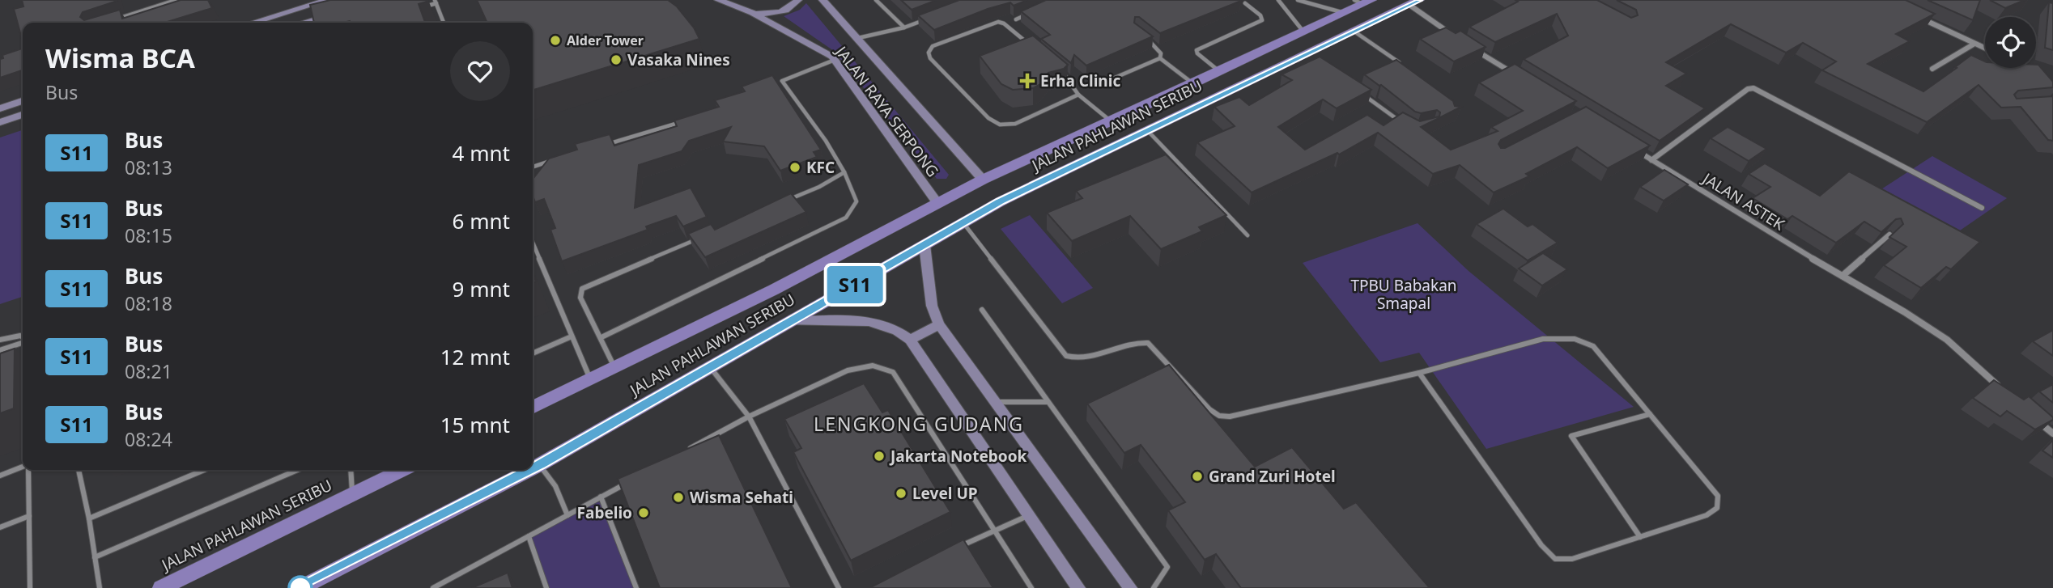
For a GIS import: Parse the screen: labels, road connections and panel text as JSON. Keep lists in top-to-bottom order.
{
  "streets": {
    "main road": ["JALAN RAYA SERPONG", "JALAN PAHLAWAN SERIBU"],
    "street": ["JALAN ASTEK"]
  },
  "crossings": [
    ["JALAN RAYA SERPONG", "JALAN PAHLAWAN SERIBU"]
  ],
  "districts": ["LENGKONG GUDANG"],
  "parks": ["TPBU Babakan Smapal"],
  "places": {
    "other": [
      "Alder Tower",
      "Vasaka Nines",
      "KFC",
      "Jakarta Notebook",
      "Grand Zuri Hotel",
      "Level UP",
      "Wisma Sehati",
      "Fabelio"
    ],
    "health": ["Erha Clinic"]
  },
  "lines": ["bus line S11"],
  "page": {
    "on_map": "S11",
    "heading": ["Wisma BCA", "Bus"],
    "list": [
      {
        "mark": "S11",
        "name": "Bus",
        "note": "08:13",
        "value": "4 mnt"
      },
      {
        "mark": "S11",
        "name": "Bus",
        "note": "08:15",
        "value": "6 mnt"
      },
      {
        "mark": "S11",
        "name": "Bus",
        "note": "08:18",
        "value": "9 mnt"
      },
      {
        "mark": "S11",
        "name": "Bus",
        "note": "08:21",
        "value": "12 mnt"
      },
      {
        "mark": "S11",
        "name": "Bus",
        "note": "08:24",
        "value": "15 mnt"
      }
    ]
  }
}
